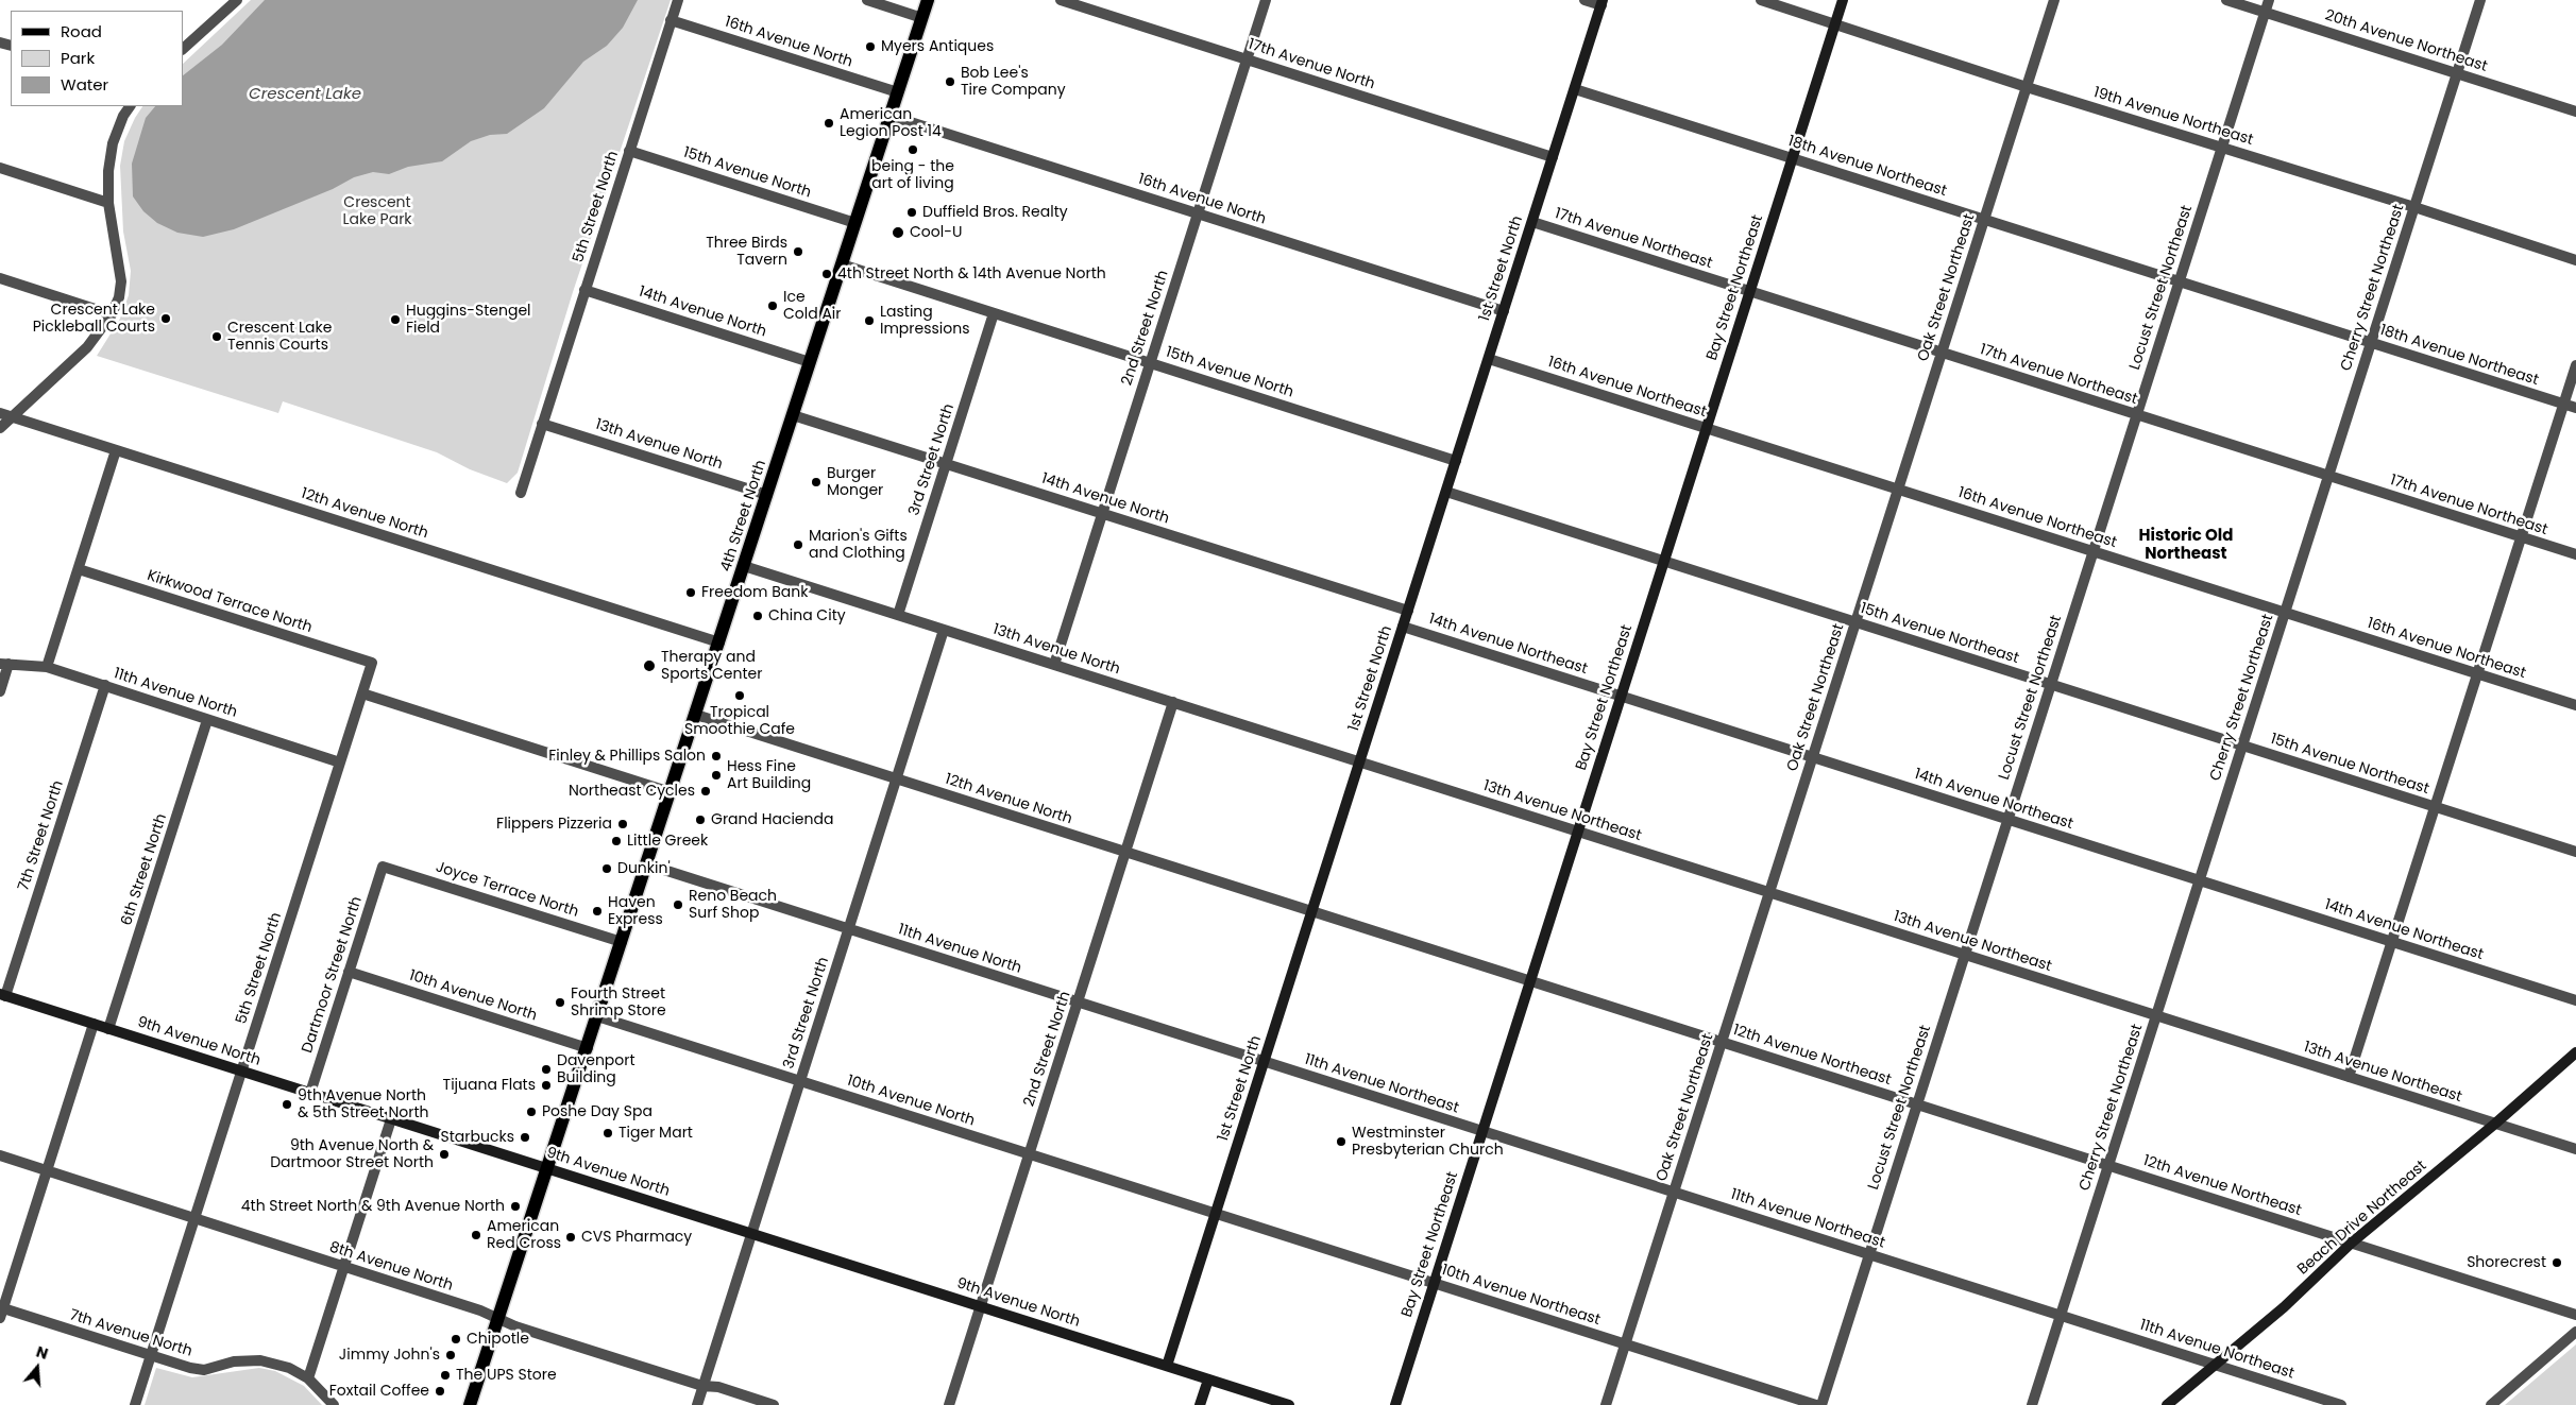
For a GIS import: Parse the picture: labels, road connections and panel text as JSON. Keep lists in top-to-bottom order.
{
  "streets": {
    "main road": ["4th Street North"],
    "street": [
      "20th Avenue Northeast",
      "16th Avenue North",
      "17th Avenue North",
      "19th Avenue Northeast",
      "18th Avenue Northeast",
      "15th Avenue North",
      "5th Street North",
      "17th Avenue Northeast",
      "1st Street North",
      "Bay Street Northeast",
      "Oak Street Northeast",
      "Locust Street Northeast",
      "Cherry Street Northeast",
      "14th Avenue North",
      "2nd Street North",
      "16th Avenue Northeast",
      "13th Avenue North",
      "3rd Street North",
      "12th Avenue North",
      "Kirkwood Terrace North",
      "15th Avenue Northeast",
      "14th Avenue Northeast",
      "11th Avenue North",
      "13th Avenue Northeast",
      "7th Street North",
      "6th Street North",
      "Joyce Terrace North",
      "Dartmoor Street North",
      "10th Avenue North",
      "9th Avenue North",
      "12th Avenue Northeast",
      "11th Avenue Northeast",
      "Beach Drive Northeast",
      "8th Avenue North",
      "10th Avenue Northeast",
      "7th Avenue North"
    ]
  },
  "crossings": [
    ["20th Avenue Northeast", "Locust Street Northeast"],
    ["20th Avenue Northeast", "Cherry Street Northeast"],
    ["16th Avenue North", "5th Street North"],
    ["16th Avenue North", "1st Street North"],
    ["16th Avenue North", "2nd Street North"],
    ["16th Avenue North", "4th Street North"],
    ["17th Avenue North", "1st Street North"],
    ["17th Avenue North", "2nd Street North"],
    ["19th Avenue Northeast", "Bay Street Northeast"],
    ["19th Avenue Northeast", "Oak Street Northeast"],
    ["19th Avenue Northeast", "Locust Street Northeast"],
    ["19th Avenue Northeast", "Cherry Street Northeast"],
    ["18th Avenue Northeast", "1st Street North"],
    ["18th Avenue Northeast", "Bay Street Northeast"],
    ["18th Avenue Northeast", "Oak Street Northeast"],
    ["18th Avenue Northeast", "Locust Street Northeast"],
    ["18th Avenue Northeast", "Cherry Street Northeast"],
    ["15th Avenue North", "5th Street North"],
    ["15th Avenue North", "1st Street North"],
    ["15th Avenue North", "2nd Street North"],
    ["15th Avenue North", "3rd Street North"],
    ["15th Avenue North", "4th Street North"],
    ["5th Street North", "14th Avenue North"],
    ["5th Street North", "13th Avenue North"],
    ["5th Street North", "Kirkwood Terrace North"],
    ["5th Street North", "11th Avenue North"],
    ["5th Street North", "9th Avenue North"],
    ["5th Street North", "8th Avenue North"],
    ["5th Street North", "7th Avenue North"],
    ["17th Avenue Northeast", "1st Street North"],
    ["17th Avenue Northeast", "Bay Street Northeast"],
    ["17th Avenue Northeast", "Oak Street Northeast"],
    ["17th Avenue Northeast", "Locust Street Northeast"],
    ["17th Avenue Northeast", "Cherry Street Northeast"],
    ["1st Street North", "14th Avenue North"],
    ["1st Street North", "16th Avenue Northeast"],
    ["1st Street North", "13th Avenue North"],
    ["1st Street North", "12th Avenue North"],
    ["1st Street North", "15th Avenue Northeast"],
    ["1st Street North", "14th Avenue Northeast"],
    ["1st Street North", "11th Avenue North"],
    ["1st Street North", "13th Avenue Northeast"],
    ["1st Street North", "10th Avenue North"],
    ["1st Street North", "9th Avenue North"],
    ["1st Street North", "12th Avenue Northeast"],
    ["1st Street North", "11th Avenue Northeast"],
    ["1st Street North", "10th Avenue Northeast"],
    ["Bay Street Northeast", "16th Avenue Northeast"],
    ["Bay Street Northeast", "15th Avenue Northeast"],
    ["Bay Street Northeast", "14th Avenue Northeast"],
    ["Bay Street Northeast", "13th Avenue Northeast"],
    ["Bay Street Northeast", "12th Avenue Northeast"],
    ["Bay Street Northeast", "11th Avenue Northeast"],
    ["Bay Street Northeast", "10th Avenue Northeast"],
    ["Oak Street Northeast", "16th Avenue Northeast"],
    ["Oak Street Northeast", "15th Avenue Northeast"],
    ["Oak Street Northeast", "14th Avenue Northeast"],
    ["Oak Street Northeast", "13th Avenue Northeast"],
    ["Oak Street Northeast", "12th Avenue Northeast"],
    ["Oak Street Northeast", "11th Avenue Northeast"],
    ["Oak Street Northeast", "10th Avenue Northeast"],
    ["Locust Street Northeast", "16th Avenue Northeast"],
    ["Locust Street Northeast", "15th Avenue Northeast"],
    ["Locust Street Northeast", "14th Avenue Northeast"],
    ["Locust Street Northeast", "13th Avenue Northeast"],
    ["Locust Street Northeast", "12th Avenue Northeast"],
    ["Locust Street Northeast", "11th Avenue Northeast"],
    ["Cherry Street Northeast", "16th Avenue Northeast"],
    ["Cherry Street Northeast", "15th Avenue Northeast"],
    ["Cherry Street Northeast", "14th Avenue Northeast"],
    ["Cherry Street Northeast", "13th Avenue Northeast"],
    ["Cherry Street Northeast", "12th Avenue Northeast"],
    ["Cherry Street Northeast", "11th Avenue Northeast"],
    ["14th Avenue North", "2nd Street North"],
    ["14th Avenue North", "3rd Street North"],
    ["14th Avenue North", "4th Street North"],
    ["2nd Street North", "13th Avenue North"],
    ["2nd Street North", "12th Avenue North"],
    ["2nd Street North", "11th Avenue North"],
    ["2nd Street North", "10th Avenue North"],
    ["2nd Street North", "9th Avenue North"],
    ["13th Avenue North", "3rd Street North"],
    ["13th Avenue North", "4th Street North"],
    ["13th Avenue North", "13th Avenue Northeast"],
    ["3rd Street North", "12th Avenue North"],
    ["3rd Street North", "11th Avenue North"],
    ["3rd Street North", "10th Avenue North"],
    ["3rd Street North", "9th Avenue North"],
    ["3rd Street North", "8th Avenue North"],
    ["12th Avenue North", "4th Street North"],
    ["12th Avenue North", "12th Avenue Northeast"],
    ["4th Street North", "11th Avenue North"],
    ["4th Street North", "Joyce Terrace North"],
    ["4th Street North", "10th Avenue North"],
    ["4th Street North", "9th Avenue North"],
    ["4th Street North", "8th Avenue North"],
    ["11th Avenue North", "7th Street North"],
    ["11th Avenue North", "6th Street North"],
    ["11th Avenue North", "11th Avenue Northeast"],
    ["13th Avenue Northeast", "Beach Drive Northeast"],
    ["7th Street North", "9th Avenue North"],
    ["6th Street North", "9th Avenue North"],
    ["Joyce Terrace North", "Dartmoor Street North"],
    ["Dartmoor Street North", "10th Avenue North"],
    ["Dartmoor Street North", "9th Avenue North"],
    ["10th Avenue North", "10th Avenue Northeast"],
    ["12th Avenue Northeast", "Beach Drive Northeast"],
    ["11th Avenue Northeast", "Beach Drive Northeast"]
  ],
  "districts": ["Historic Old Northeast"],
  "water": ["Crescent Lake"],
  "parks": ["Crescent Lake Park"],
  "places": [
    "Myers Antiques",
    "Bob Lee's Tire Company",
    "American Legion Post 14",
    "being - the art of living",
    "Duffield Bros. Realty",
    "Cool-U",
    "Three Birds Tavern",
    "4th Street North & 14th Avenue North",
    "Ice Cold Air",
    "Crescent Lake Pickleball Courts",
    "Huggins-Stengel Field",
    "Lasting Impressions",
    "Crescent Lake Tennis Courts",
    "Burger Monger",
    "Marion's Gifts and Clothing",
    "Freedom Bank",
    "China City",
    "Therapy and Sports Center",
    "Tropical Smoothie Cafe",
    "Finley & Phillips Salon",
    "Hess Fine Art Building",
    "Northeast Cycles",
    "Grand Hacienda",
    "Flippers Pizzeria",
    "Little Greek",
    "Dunkin'",
    "Reno Beach Surf Shop",
    "Haven Express",
    "Fourth Street Shrimp Store",
    "Davenport Building",
    "Tijuana Flats",
    "9th Avenue North & 5th Street North",
    "Poshe Day Spa",
    "Tiger Mart",
    "Starbucks",
    "Westminster Presbyterian Church",
    "9th Avenue North & Dartmoor Street North",
    "4th Street North & 9th Avenue North",
    "American Red Cross",
    "CVS Pharmacy",
    "Shorecrest",
    "Chipotle",
    "Jimmy John's",
    "The UPS Store",
    "Foxtail Coffee"
  ],
  "legend": ["Road", "Park", "Water"],
  "north": "top"
}
